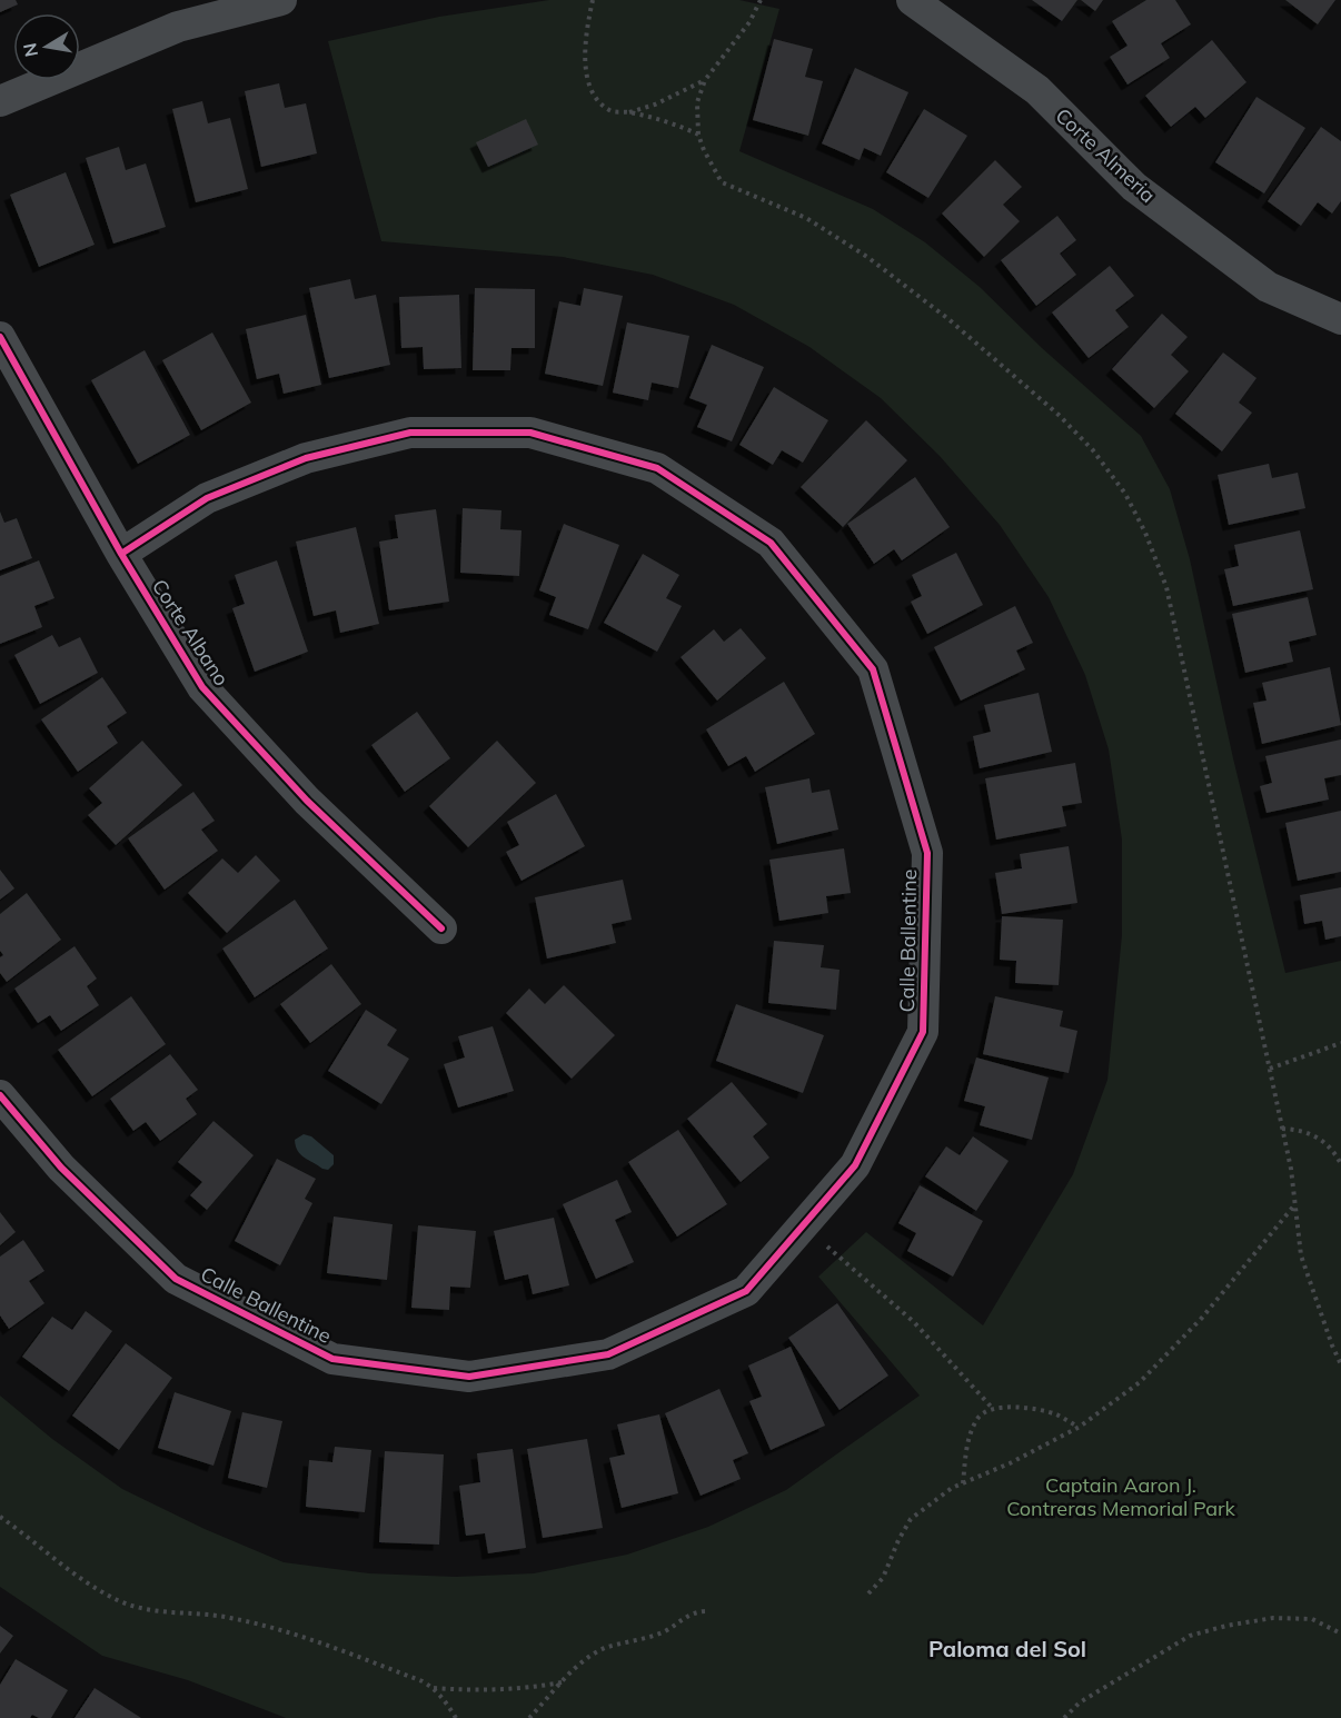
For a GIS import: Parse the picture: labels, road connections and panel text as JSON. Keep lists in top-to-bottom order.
{
  "streets": {
    "street": ["Corte Almeria", "Corte Albano", "Calle Ballentine"]
  },
  "crossings": [
    ["Corte Albano", "Calle Ballentine"]
  ],
  "districts": ["Paloma del Sol"],
  "parks": ["Captain Aaron J. Contreras Memorial Park"],
  "north": "left"
}
